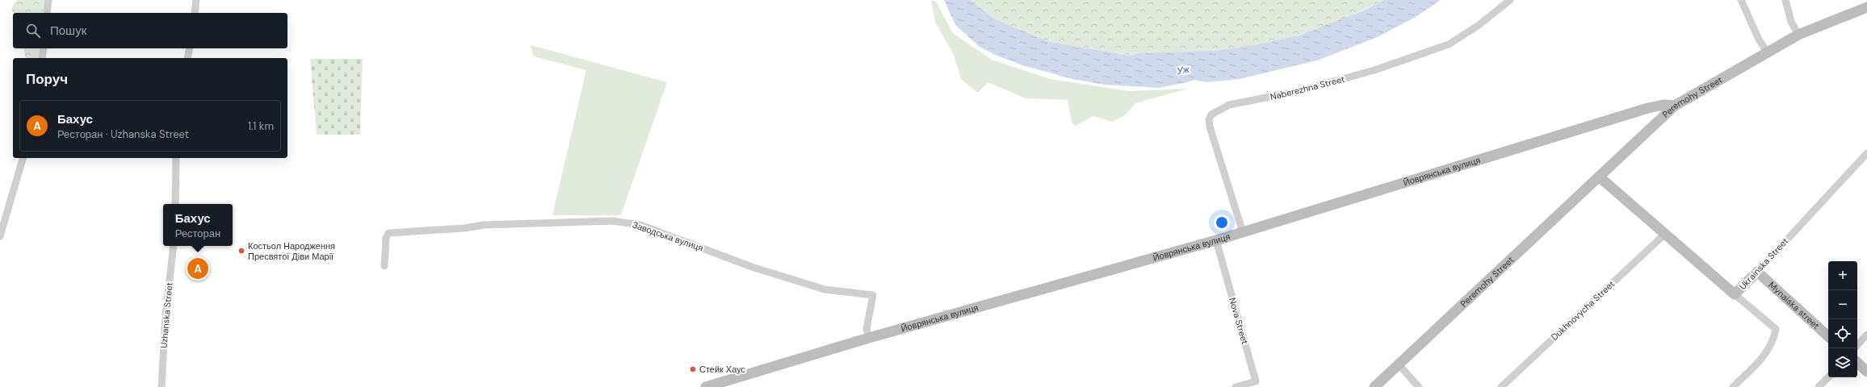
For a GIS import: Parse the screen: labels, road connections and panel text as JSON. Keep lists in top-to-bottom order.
{
  "streets": {
    "street": [
      "Naberezhna Street",
      "Peremohy Street",
      "Йоврянська вулиця",
      "Заводська вулиця",
      "Ukrainska Street",
      "Mynaiska street",
      "Dukhnovycha Street",
      "Uzhanska Street",
      "Nova Street"
    ]
  },
  "crossings": [
    ["Naberezhna Street", "Йоврянська вулиця"],
    ["Peremohy Street", "Йоврянська вулиця"],
    ["Йоврянська вулиця", "Заводська вулиця"],
    ["Йоврянська вулиця", "Nova Street"],
    ["Ukrainska Street", "Mynaiska street"]
  ],
  "water": ["Уж"],
  "places": ["Костьол Народження Пресвятої Діви Марії", "Стейк Хаус"],
  "page": {
    "search": "Пошук",
    "heading": "Поруч",
    "list": [
      {
        "mark": "A",
        "name": "Бахус",
        "note": "Ресторан · Uzhanska Street",
        "value": "1.1 km"
      }
    ],
    "popup": ["Бахус", "Ресторан"],
    "pins": "A",
    "map_buttons": ["+", "−"]
  }
}
